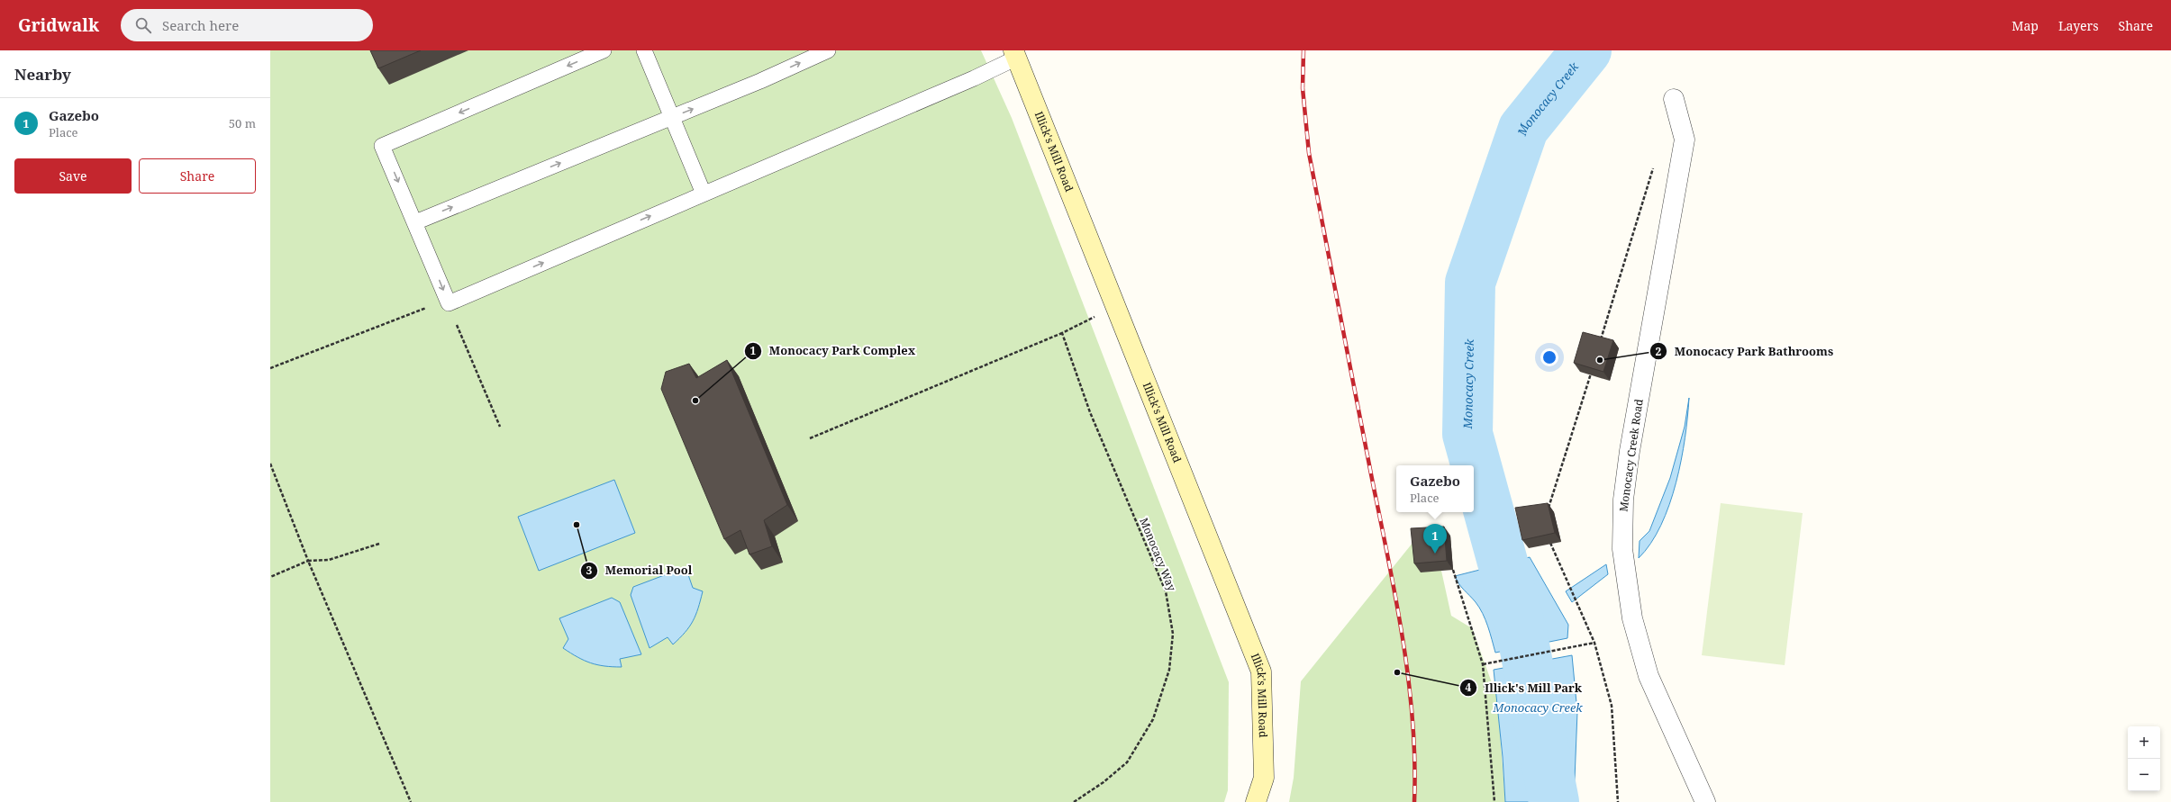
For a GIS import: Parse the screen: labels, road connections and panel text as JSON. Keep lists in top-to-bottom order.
{
  "streets": {
    "street": ["Illick's Mill Road", "Monocacy Creek Road"],
    "path": ["Monocacy Way"]
  },
  "water": ["Monocacy Creek"],
  "places": [
    "Monocacy Park Bathrooms",
    "Monocacy Park Complex",
    "Memorial Pool",
    "Illick's Mill Park"
  ],
  "page": {
    "header": "Gridwalk",
    "search": "Search here",
    "nav": ["Map", "Layers", "Share"],
    "heading": "Nearby",
    "list": [
      {
        "mark": "1",
        "name": "Gazebo",
        "note": "Place",
        "value": "50 m"
      }
    ],
    "buttons": ["Save", "Share"],
    "popup": ["Gazebo", "Place"],
    "pins": "1",
    "map_buttons": ["+", "−"]
  }
}
